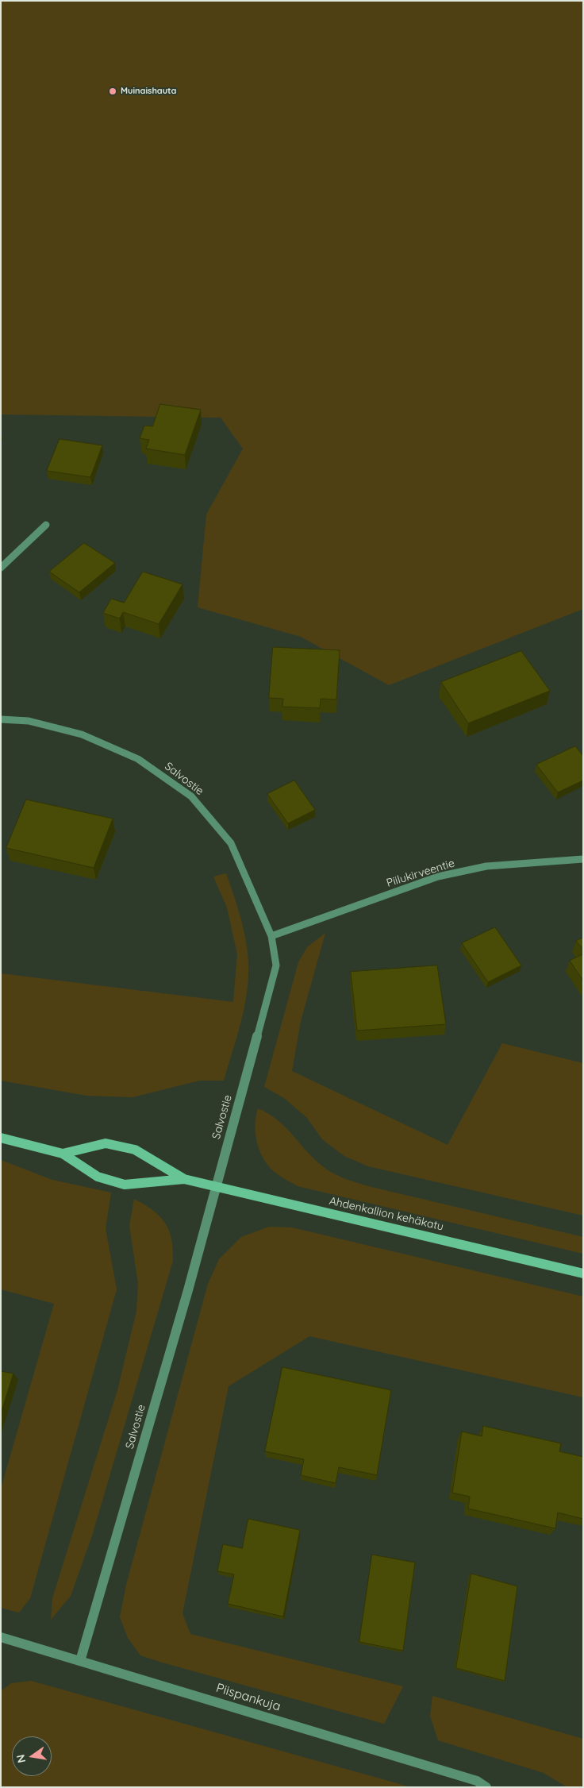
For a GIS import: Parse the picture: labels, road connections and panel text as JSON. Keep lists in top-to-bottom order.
{
  "streets": {
    "street": [
      "Salvostie",
      "Piilukirveentie",
      "Ahdenkallion kehäkatu",
      "Piispankuja"
    ]
  },
  "crossings": [
    ["Salvostie", "Piilukirveentie"],
    ["Salvostie", "Ahdenkallion kehäkatu"],
    ["Salvostie", "Piispankuja"]
  ],
  "places": ["Muinaishauta"],
  "north": "left"
}
